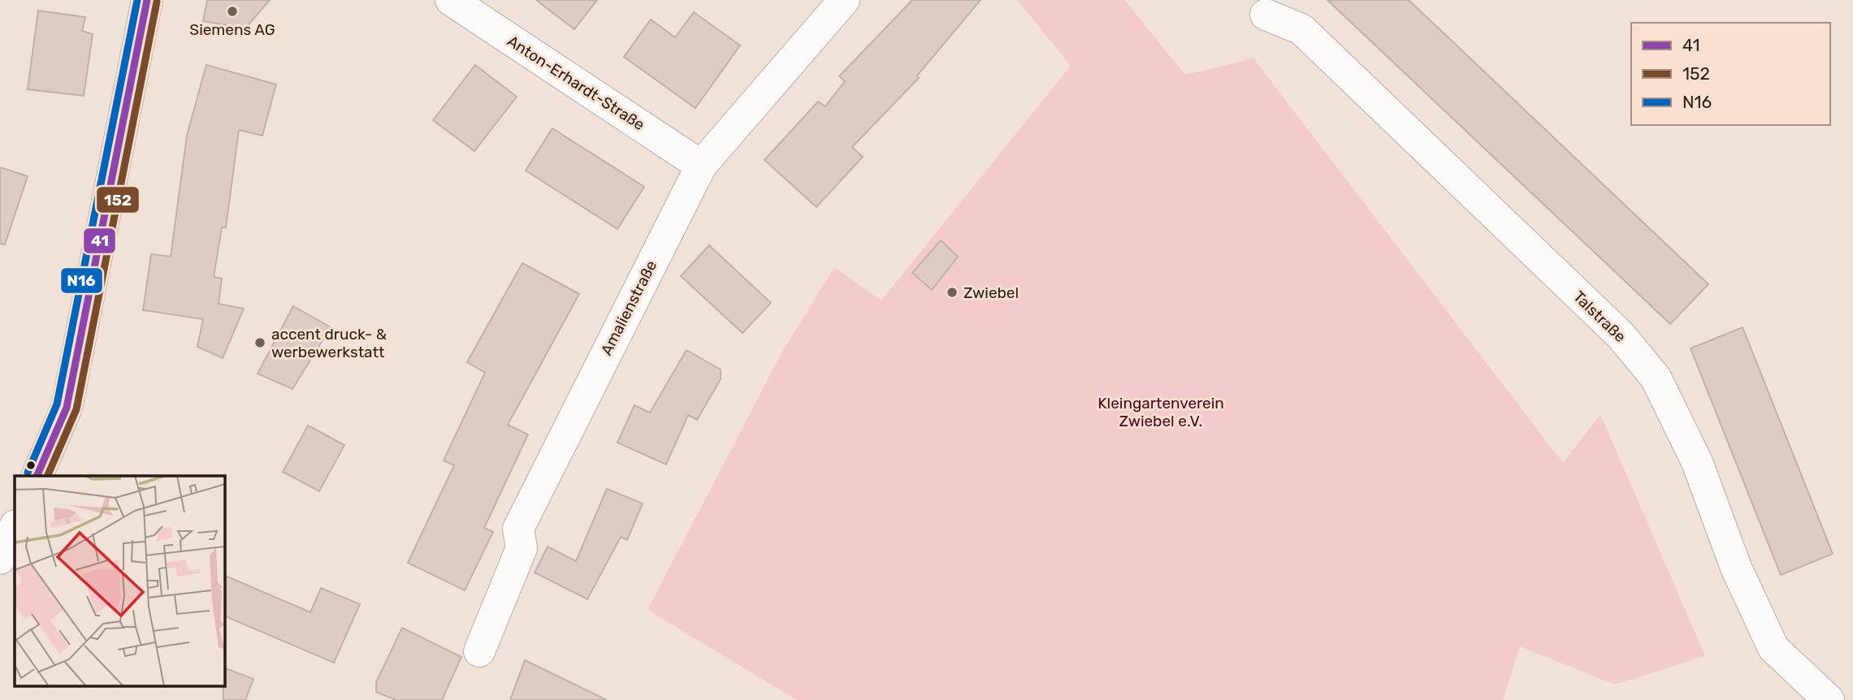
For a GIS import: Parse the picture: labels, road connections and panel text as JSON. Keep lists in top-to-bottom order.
{
  "streets": {
    "street": ["Anton-Erhardt-Straße", "Amalienstraße", "Talstraße"]
  },
  "crossings": [
    ["Anton-Erhardt-Straße", "Amalienstraße"]
  ],
  "parks": ["Kleingartenverein Zwiebel e.V."],
  "places": ["Siemens AG", "Zwiebel", "accent druck- & werbewerkstatt"],
  "lines": ["transit line 41", "transit line N16", "transit line 152"],
  "legend": ["41", "152", "N16"]
}
